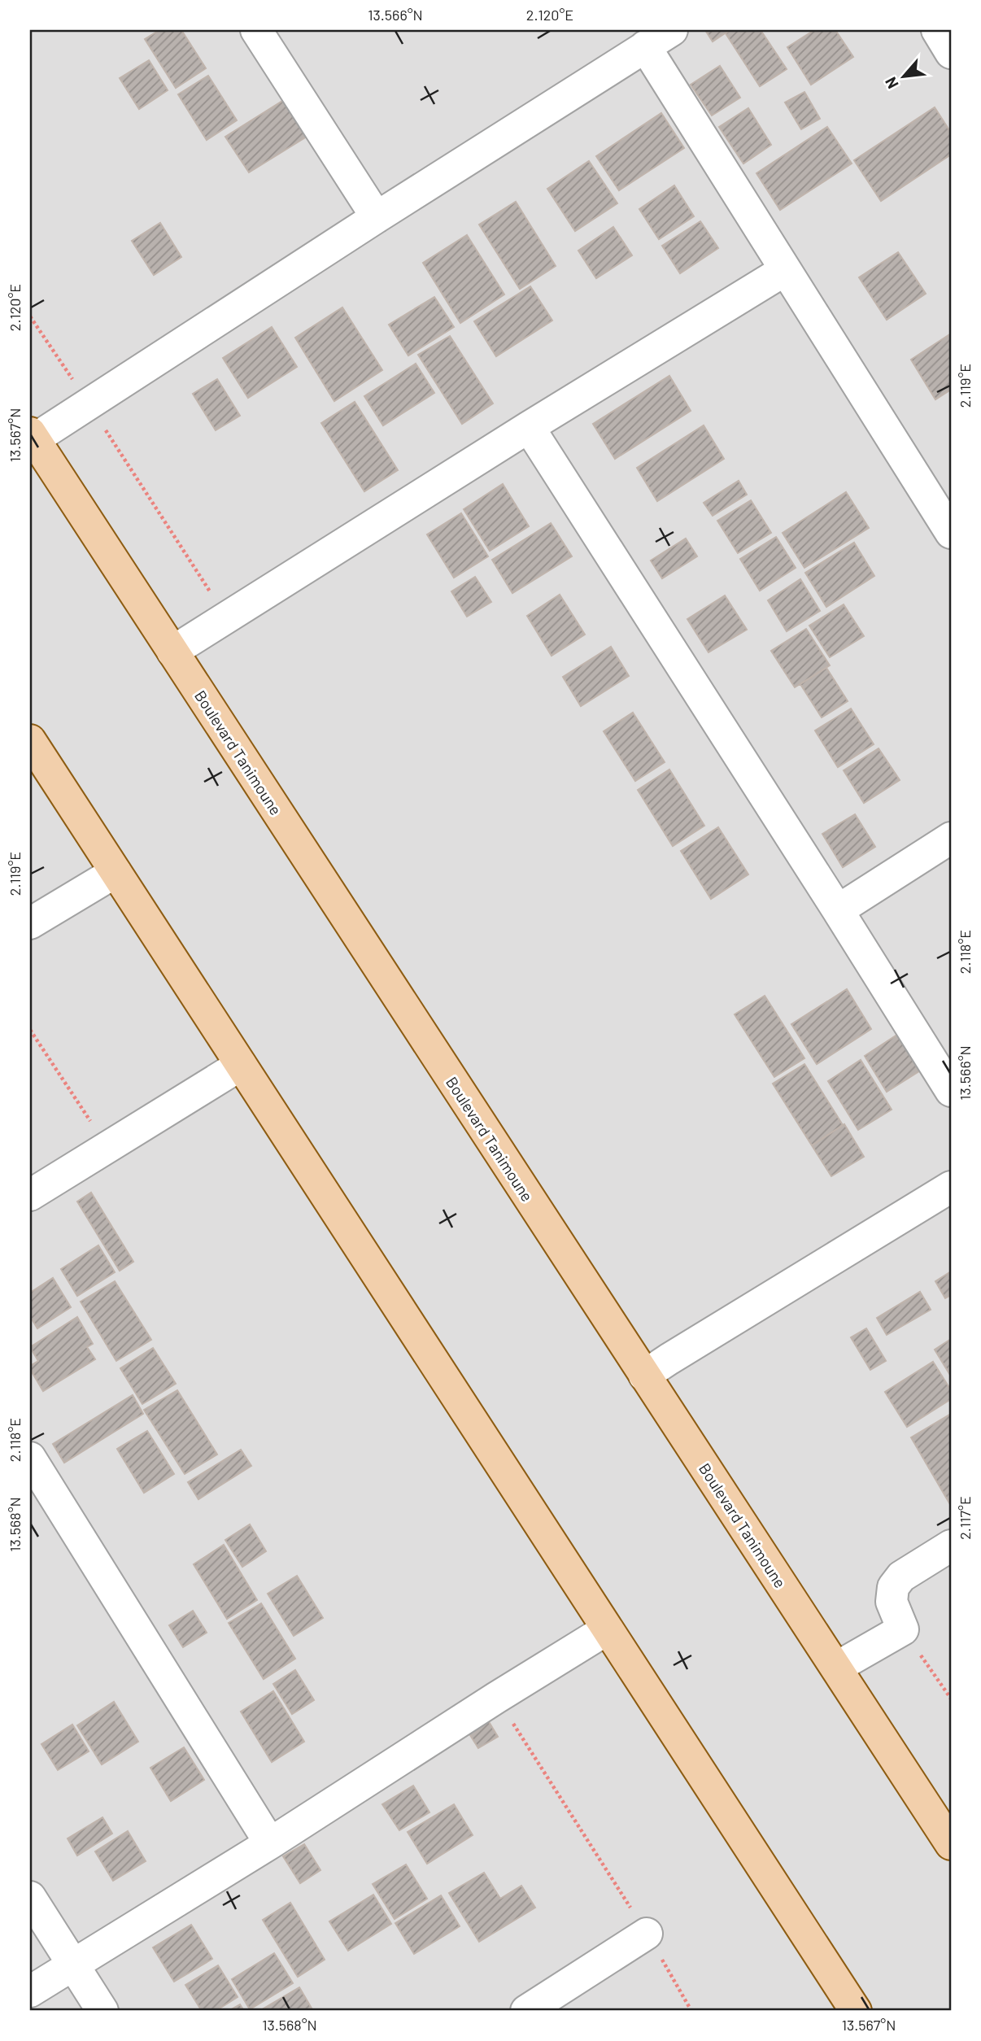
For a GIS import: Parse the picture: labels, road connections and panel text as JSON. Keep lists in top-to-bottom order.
{
  "streets": {
    "main road": ["Boulevard Tanimoune"]
  },
  "north": "bottom left",
  "coordinates": [
    "13.566°N",
    "2.120°E",
    "2.119°E",
    "13.567°N",
    "2.118°E",
    "2.117°E",
    "13.568°N"
  ]
}
